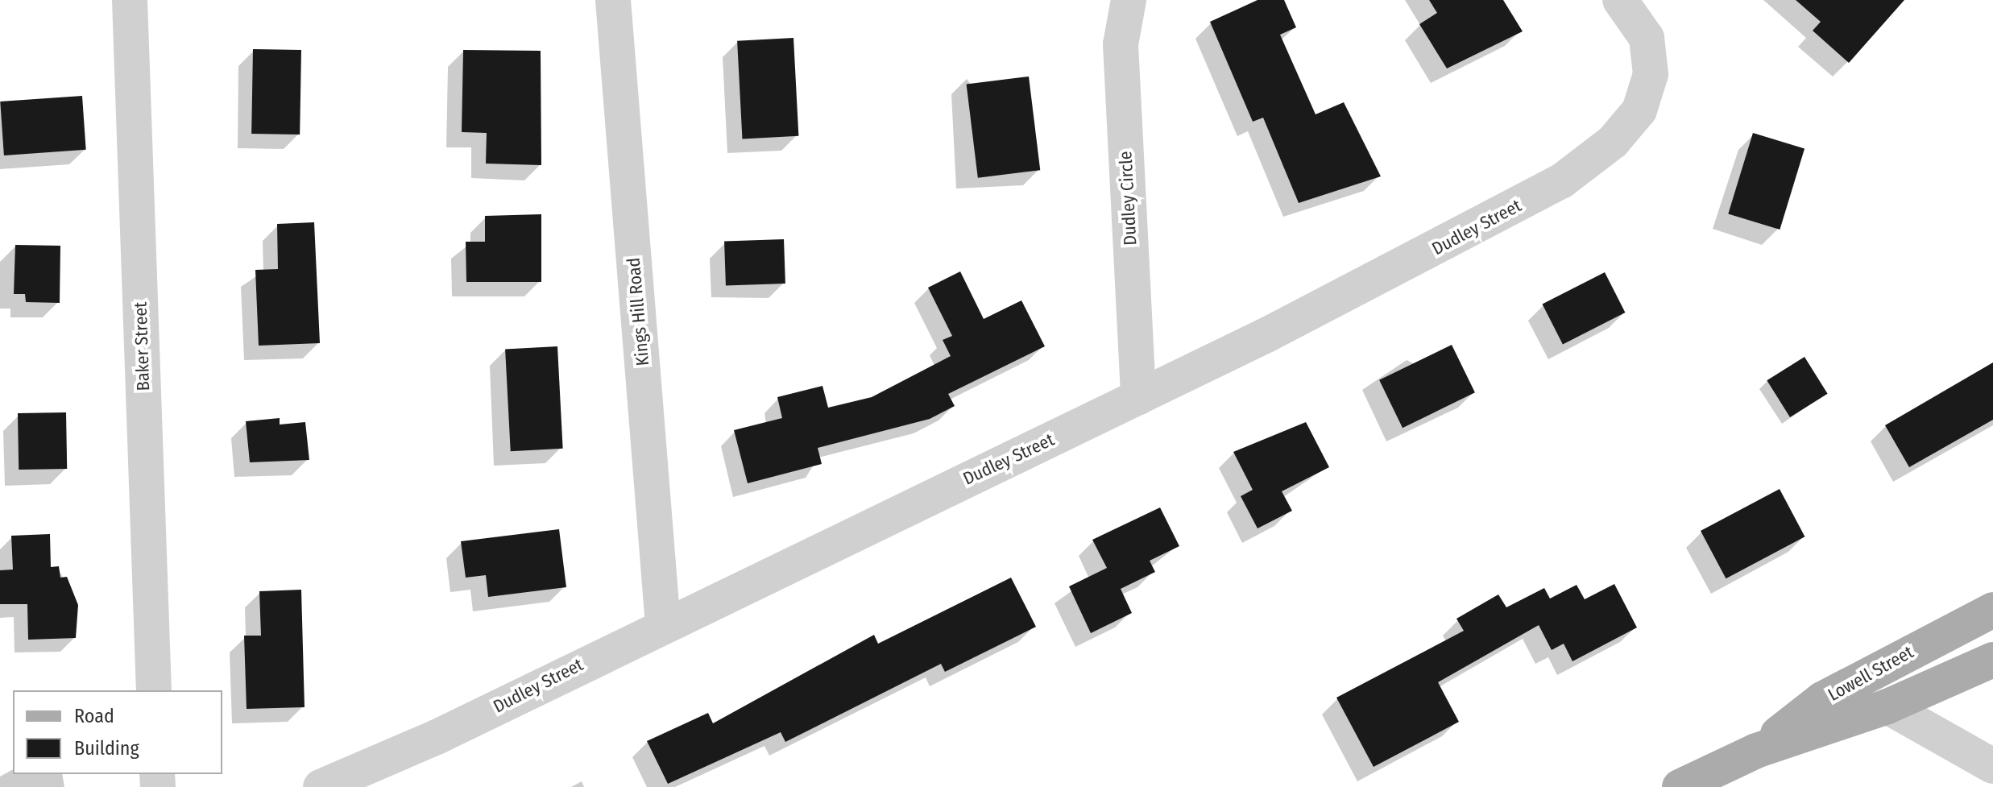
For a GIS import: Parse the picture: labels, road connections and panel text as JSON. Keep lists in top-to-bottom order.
{
  "streets": {
    "main road": ["Lowell Street"],
    "street": [
      "Dudley Circle",
      "Dudley Street",
      "Kings Hill Road",
      "Baker Street"
    ]
  },
  "crossings": [
    ["Dudley Circle", "Dudley Street"],
    ["Dudley Street", "Kings Hill Road"]
  ],
  "legend": ["Road", "Building"]
}
